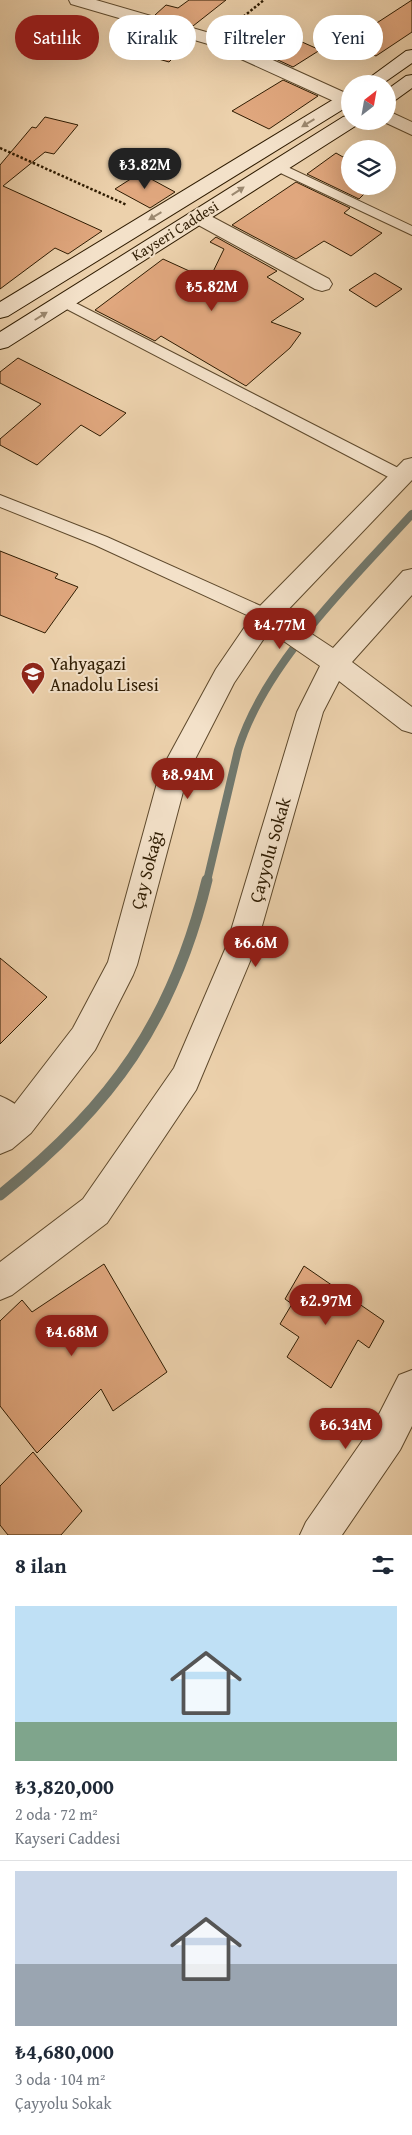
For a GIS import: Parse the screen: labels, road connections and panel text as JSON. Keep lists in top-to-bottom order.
{
  "streets": {
    "street": ["Kayseri Caddesi", "Çayyolu Sokak", "Çay Sokağı"]
  },
  "places": {
    "school or university": ["Yahyagazi Anadolu Lisesi"]
  },
  "north": "top right",
  "page": {
    "chip": [
      "Satılık",
      "Kiralık",
      "Filtreler",
      "Yeni"
    ],
    "price": [
      "₺3.82M",
      "₺5.82M",
      "₺4.77M",
      "₺8.94M",
      "₺6.6M",
      "₺2.97M",
      "₺4.68M",
      "₺6.34M"
    ],
    "heading": "8 ilan",
    "list": [
      {
        "name": "₺3,820,000",
        "note": "2 oda · 72 m² · Kayseri Caddesi"
      },
      {
        "name": "₺4,680,000",
        "note": "3 oda · 104 m² · Çayyolu Sokak"
      }
    ]
  }
}
